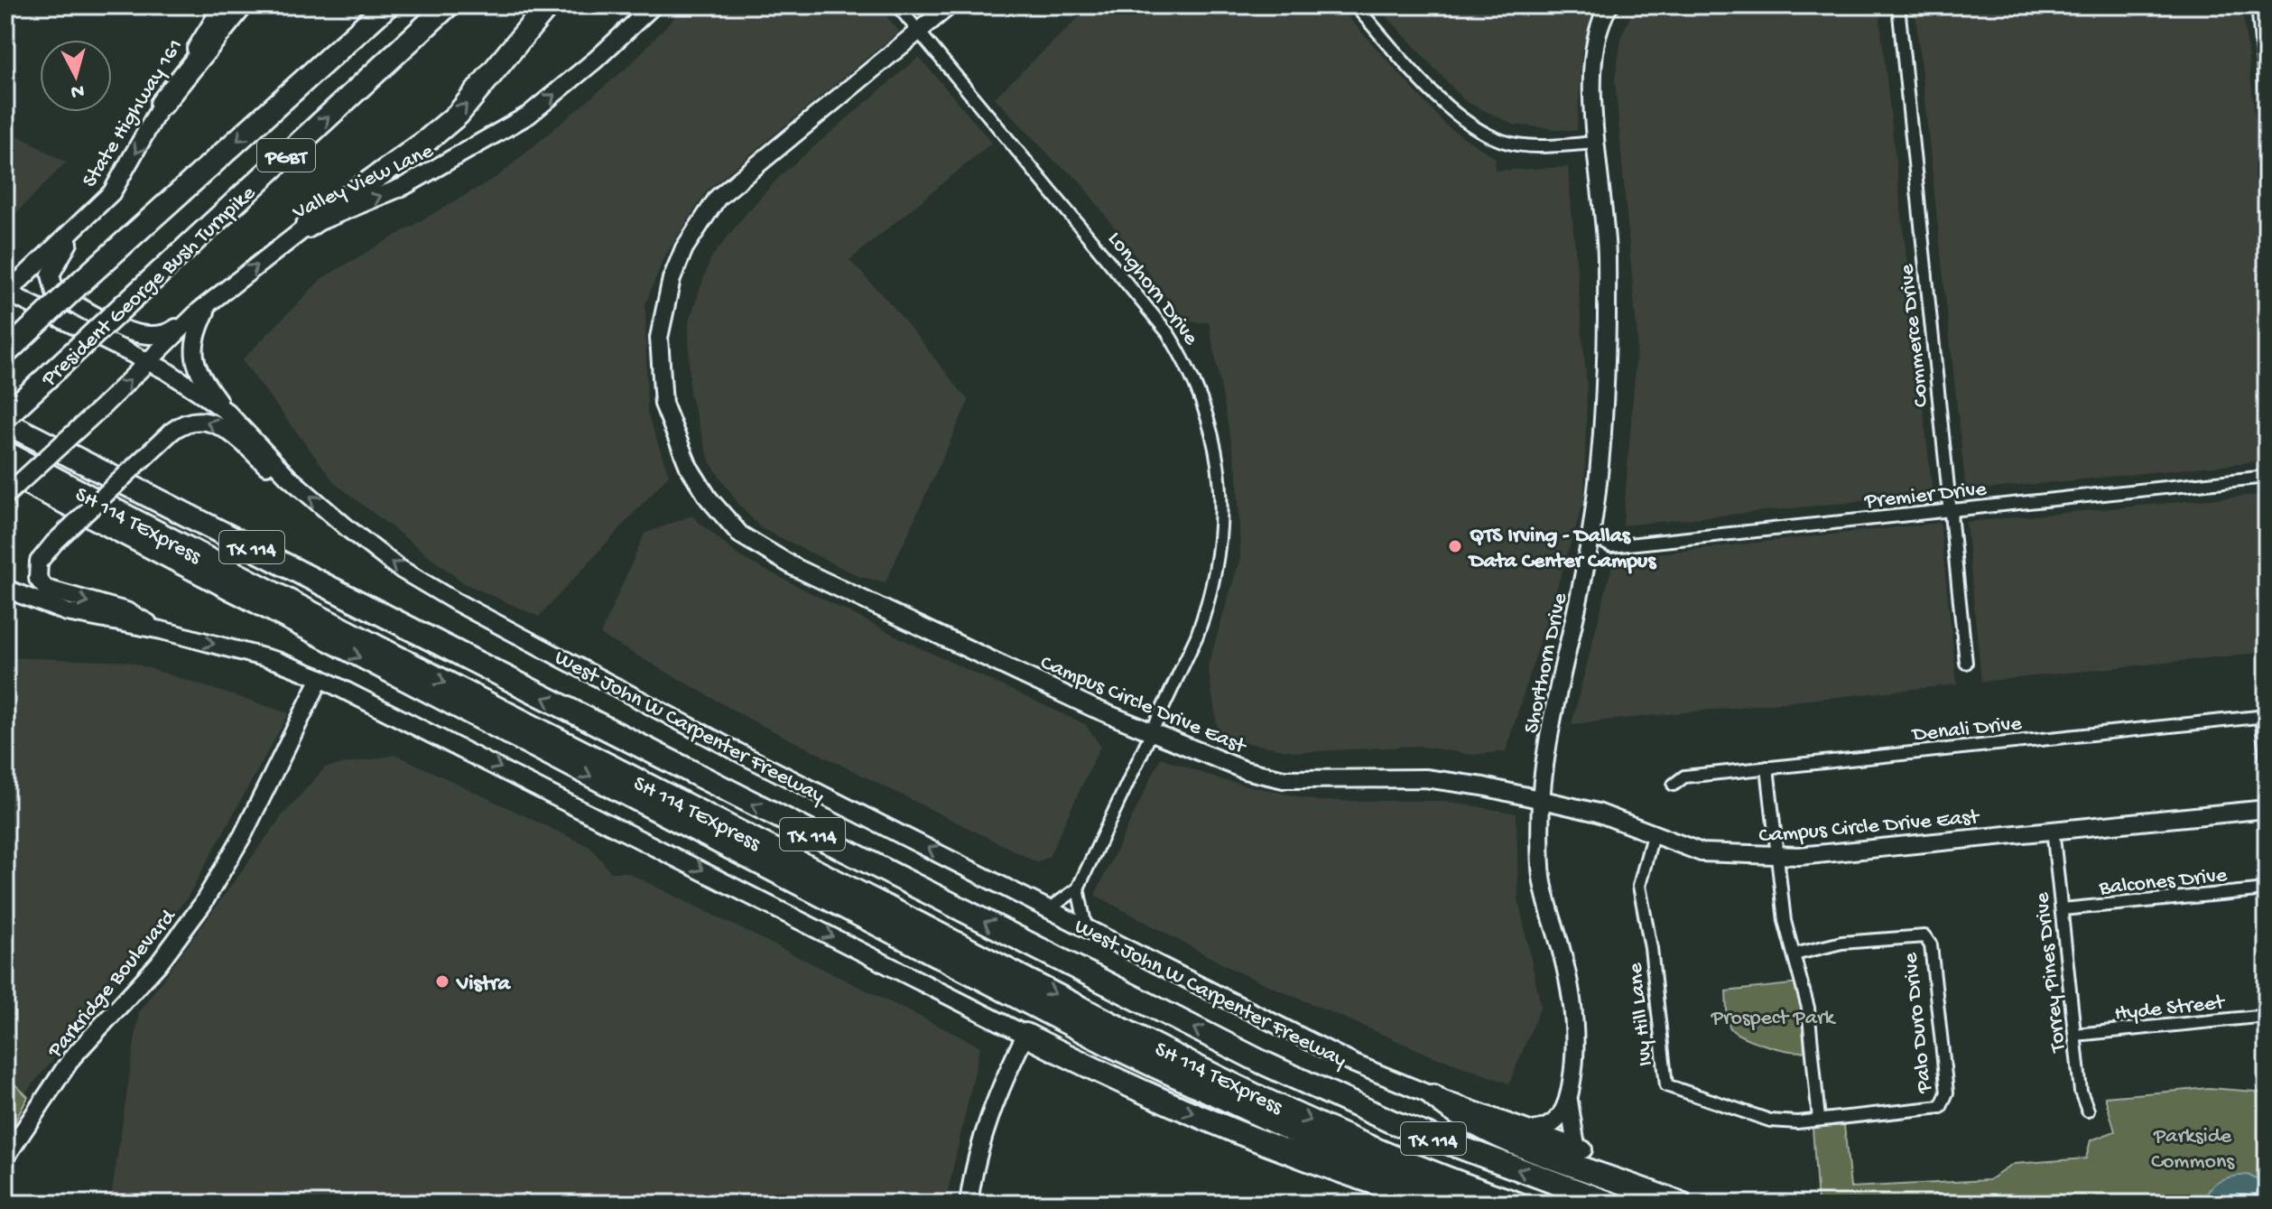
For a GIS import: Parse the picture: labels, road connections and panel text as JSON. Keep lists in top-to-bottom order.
{
  "streets": {
    "highway": [
      "PGBT",
      "President George Bush Turnpike",
      "SH 114 TEXpress",
      "TX 114",
      "West John W Carpenter Freeway"
    ],
    "main road": [
      "State Highway 161",
      "Valley View Lane",
      "Shorthorn Drive",
      "Campus Circle Drive East",
      "Parkridge Boulevard"
    ],
    "street": [
      "Longhorn Drive",
      "Commerce Drive",
      "Premier Drive",
      "Denali Drive",
      "Balcones Drive",
      "Torrey Pines Drive",
      "Hyde Street",
      "Ivy Hill Lane",
      "Palo Duro Drive"
    ]
  },
  "crossings": [
    ["State Highway 161", "West John W Carpenter Freeway"],
    ["Valley View Lane", "West John W Carpenter Freeway"],
    ["Longhorn Drive", "Campus Circle Drive East"],
    ["Longhorn Drive", "West John W Carpenter Freeway"],
    ["Commerce Drive", "Premier Drive"],
    ["Premier Drive", "Shorthorn Drive"],
    ["SH 114 TEXpress", "West John W Carpenter Freeway"],
    ["Shorthorn Drive", "Campus Circle Drive East"],
    ["Shorthorn Drive", "West John W Carpenter Freeway"],
    ["Campus Circle Drive East", "Torrey Pines Drive"],
    ["Campus Circle Drive East", "Ivy Hill Lane"],
    ["Balcones Drive", "Torrey Pines Drive"],
    ["Torrey Pines Drive", "Hyde Street"],
    ["Ivy Hill Lane", "Palo Duro Drive"]
  ],
  "one_way": ["State Highway 161", "Valley View Lane"],
  "parks": ["Prospect Park", "Parkside Commons"],
  "places": ["QTS Irving - Dallas Data Center Campus", "Vistra"],
  "north": "bottom"
}
